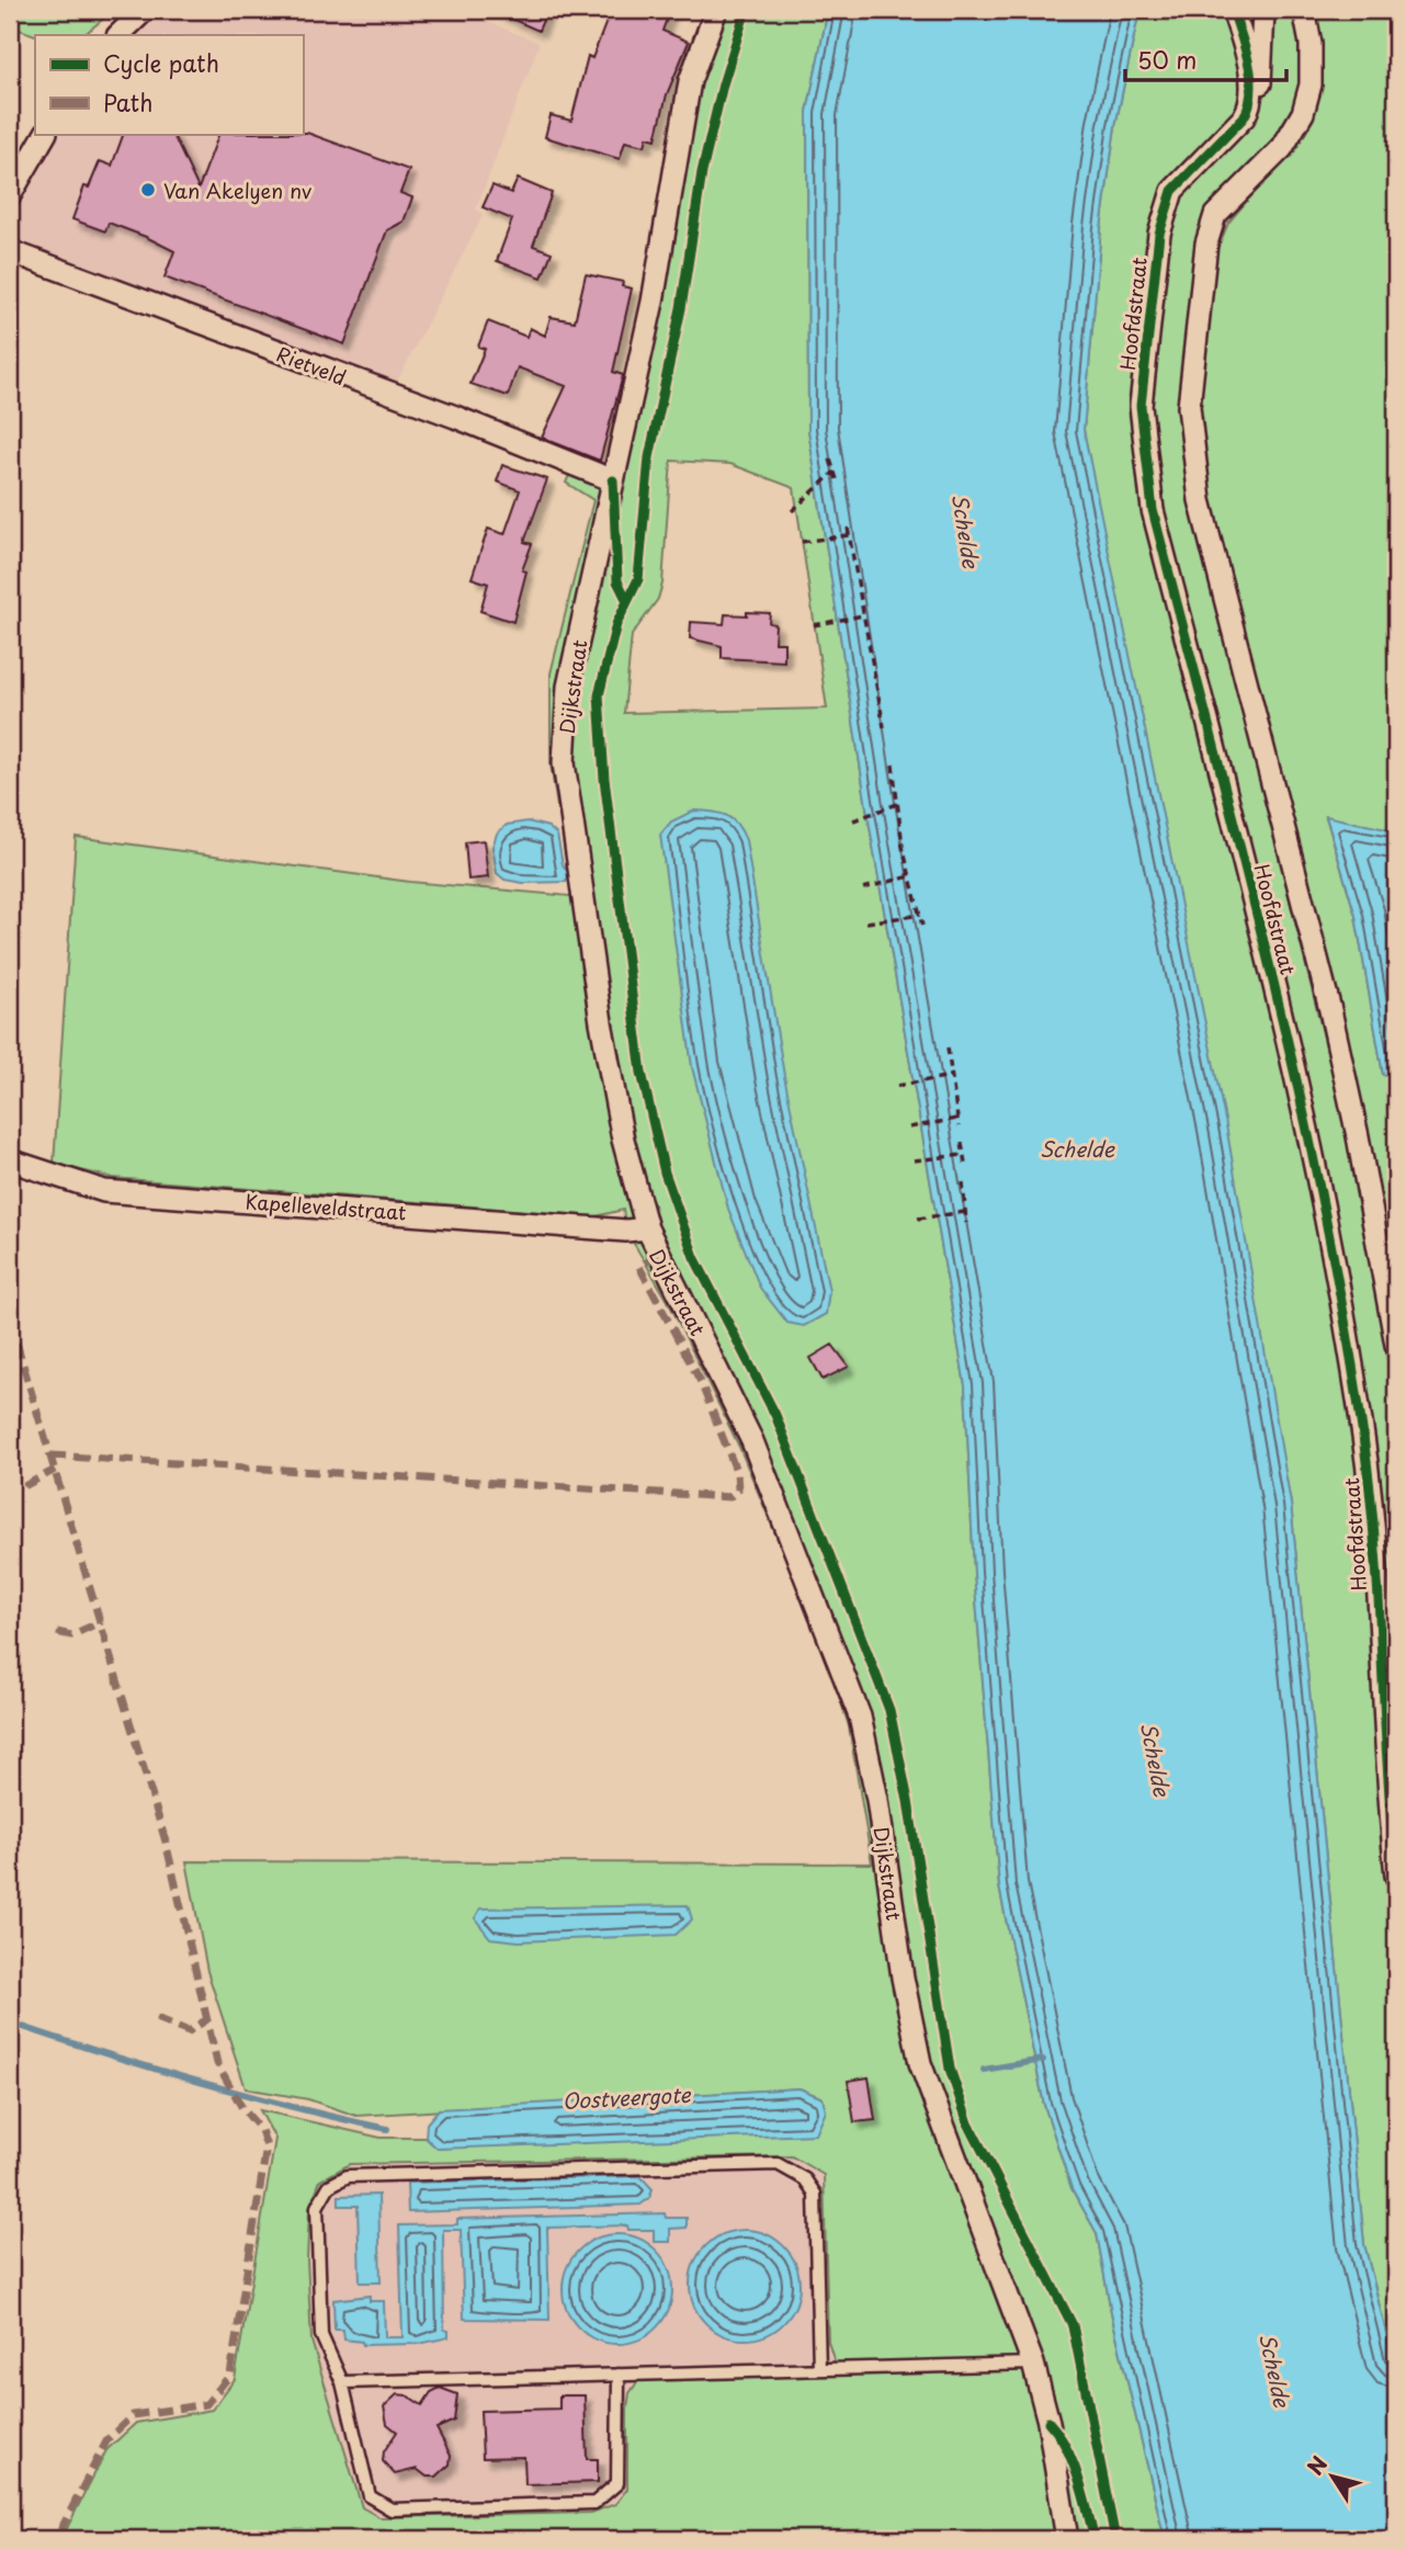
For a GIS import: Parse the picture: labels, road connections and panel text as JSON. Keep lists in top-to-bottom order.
{
  "streets": {
    "street": [
      "Hoofdstraat",
      "Rietveld",
      "Dijkstraat",
      "Kapelleveldstraat"
    ]
  },
  "crossings": [
    ["Rietveld", "Dijkstraat"],
    ["Dijkstraat", "Kapelleveldstraat"]
  ],
  "water": ["Schelde", "Oostveergote"],
  "places": ["Van Akelyen nv"],
  "legend": ["Cycle path", "Path"],
  "scale_bar": "50 m",
  "north": "top left"
}
